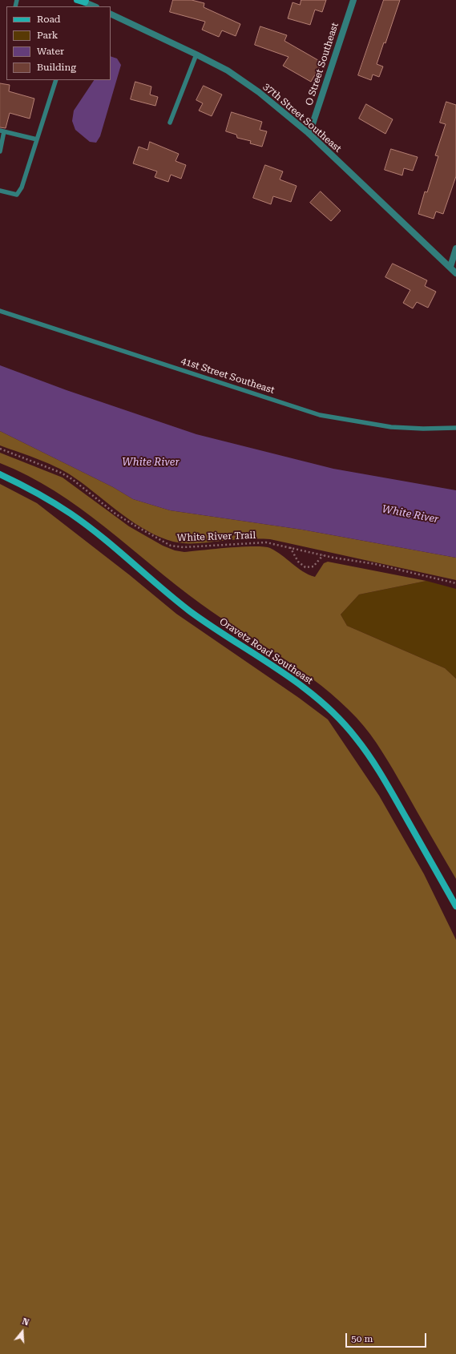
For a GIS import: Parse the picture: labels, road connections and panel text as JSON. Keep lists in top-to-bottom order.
{
  "streets": {
    "street": ["O Street Southeast", "37th Street Southeast", "Oravetz Road Southeast"],
    "lane": ["41st Street Southeast"],
    "path": ["White River Trail"]
  },
  "crossings": [
    ["O Street Southeast", "37th Street Southeast"]
  ],
  "water": ["White River"],
  "legend": [
    "Road",
    "Park",
    "Water",
    "Building"
  ],
  "scale_bar": "50 m",
  "north": "top"
}
